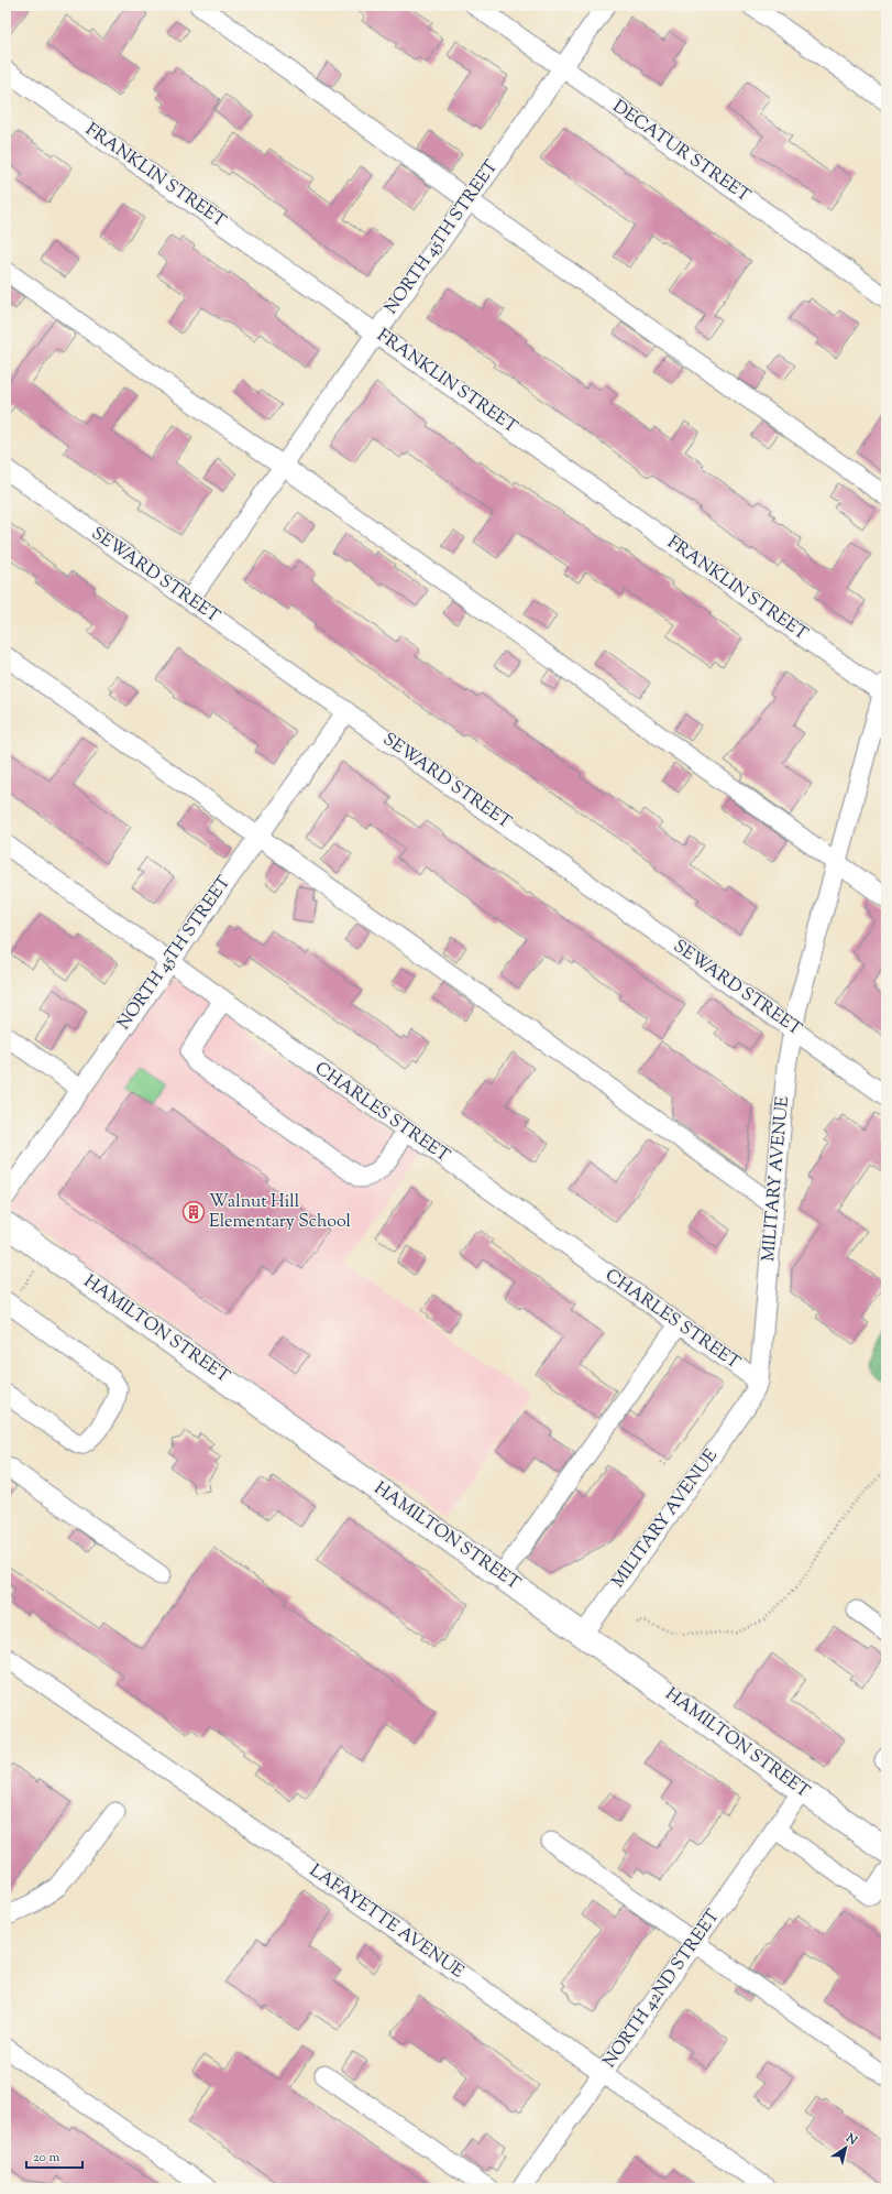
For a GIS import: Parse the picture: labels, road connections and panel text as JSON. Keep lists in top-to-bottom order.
{
  "streets": {
    "main road": ["HAMILTON STREET"],
    "street": [
      "DECATUR STREET",
      "FRANKLIN STREET",
      "NORTH 45TH STREET",
      "SEWARD STREET",
      "CHARLES STREET",
      "MILITARY AVENUE",
      "LAFAYETTE AVENUE",
      "NORTH 42ND STREET"
    ]
  },
  "crossings": [
    ["DECATUR STREET", "NORTH 45TH STREET"],
    ["FRANKLIN STREET", "NORTH 45TH STREET"],
    ["FRANKLIN STREET", "MILITARY AVENUE"],
    ["NORTH 45TH STREET", "SEWARD STREET"],
    ["NORTH 45TH STREET", "CHARLES STREET"],
    ["SEWARD STREET", "MILITARY AVENUE"],
    ["CHARLES STREET", "MILITARY AVENUE"],
    ["MILITARY AVENUE", "HAMILTON STREET"],
    ["HAMILTON STREET", "NORTH 42ND STREET"],
    ["LAFAYETTE AVENUE", "NORTH 42ND STREET"]
  ],
  "places": {
    "building": ["Walnut Hill Elementary School"]
  },
  "scale_bar": "20 m",
  "north": "top right"
}
